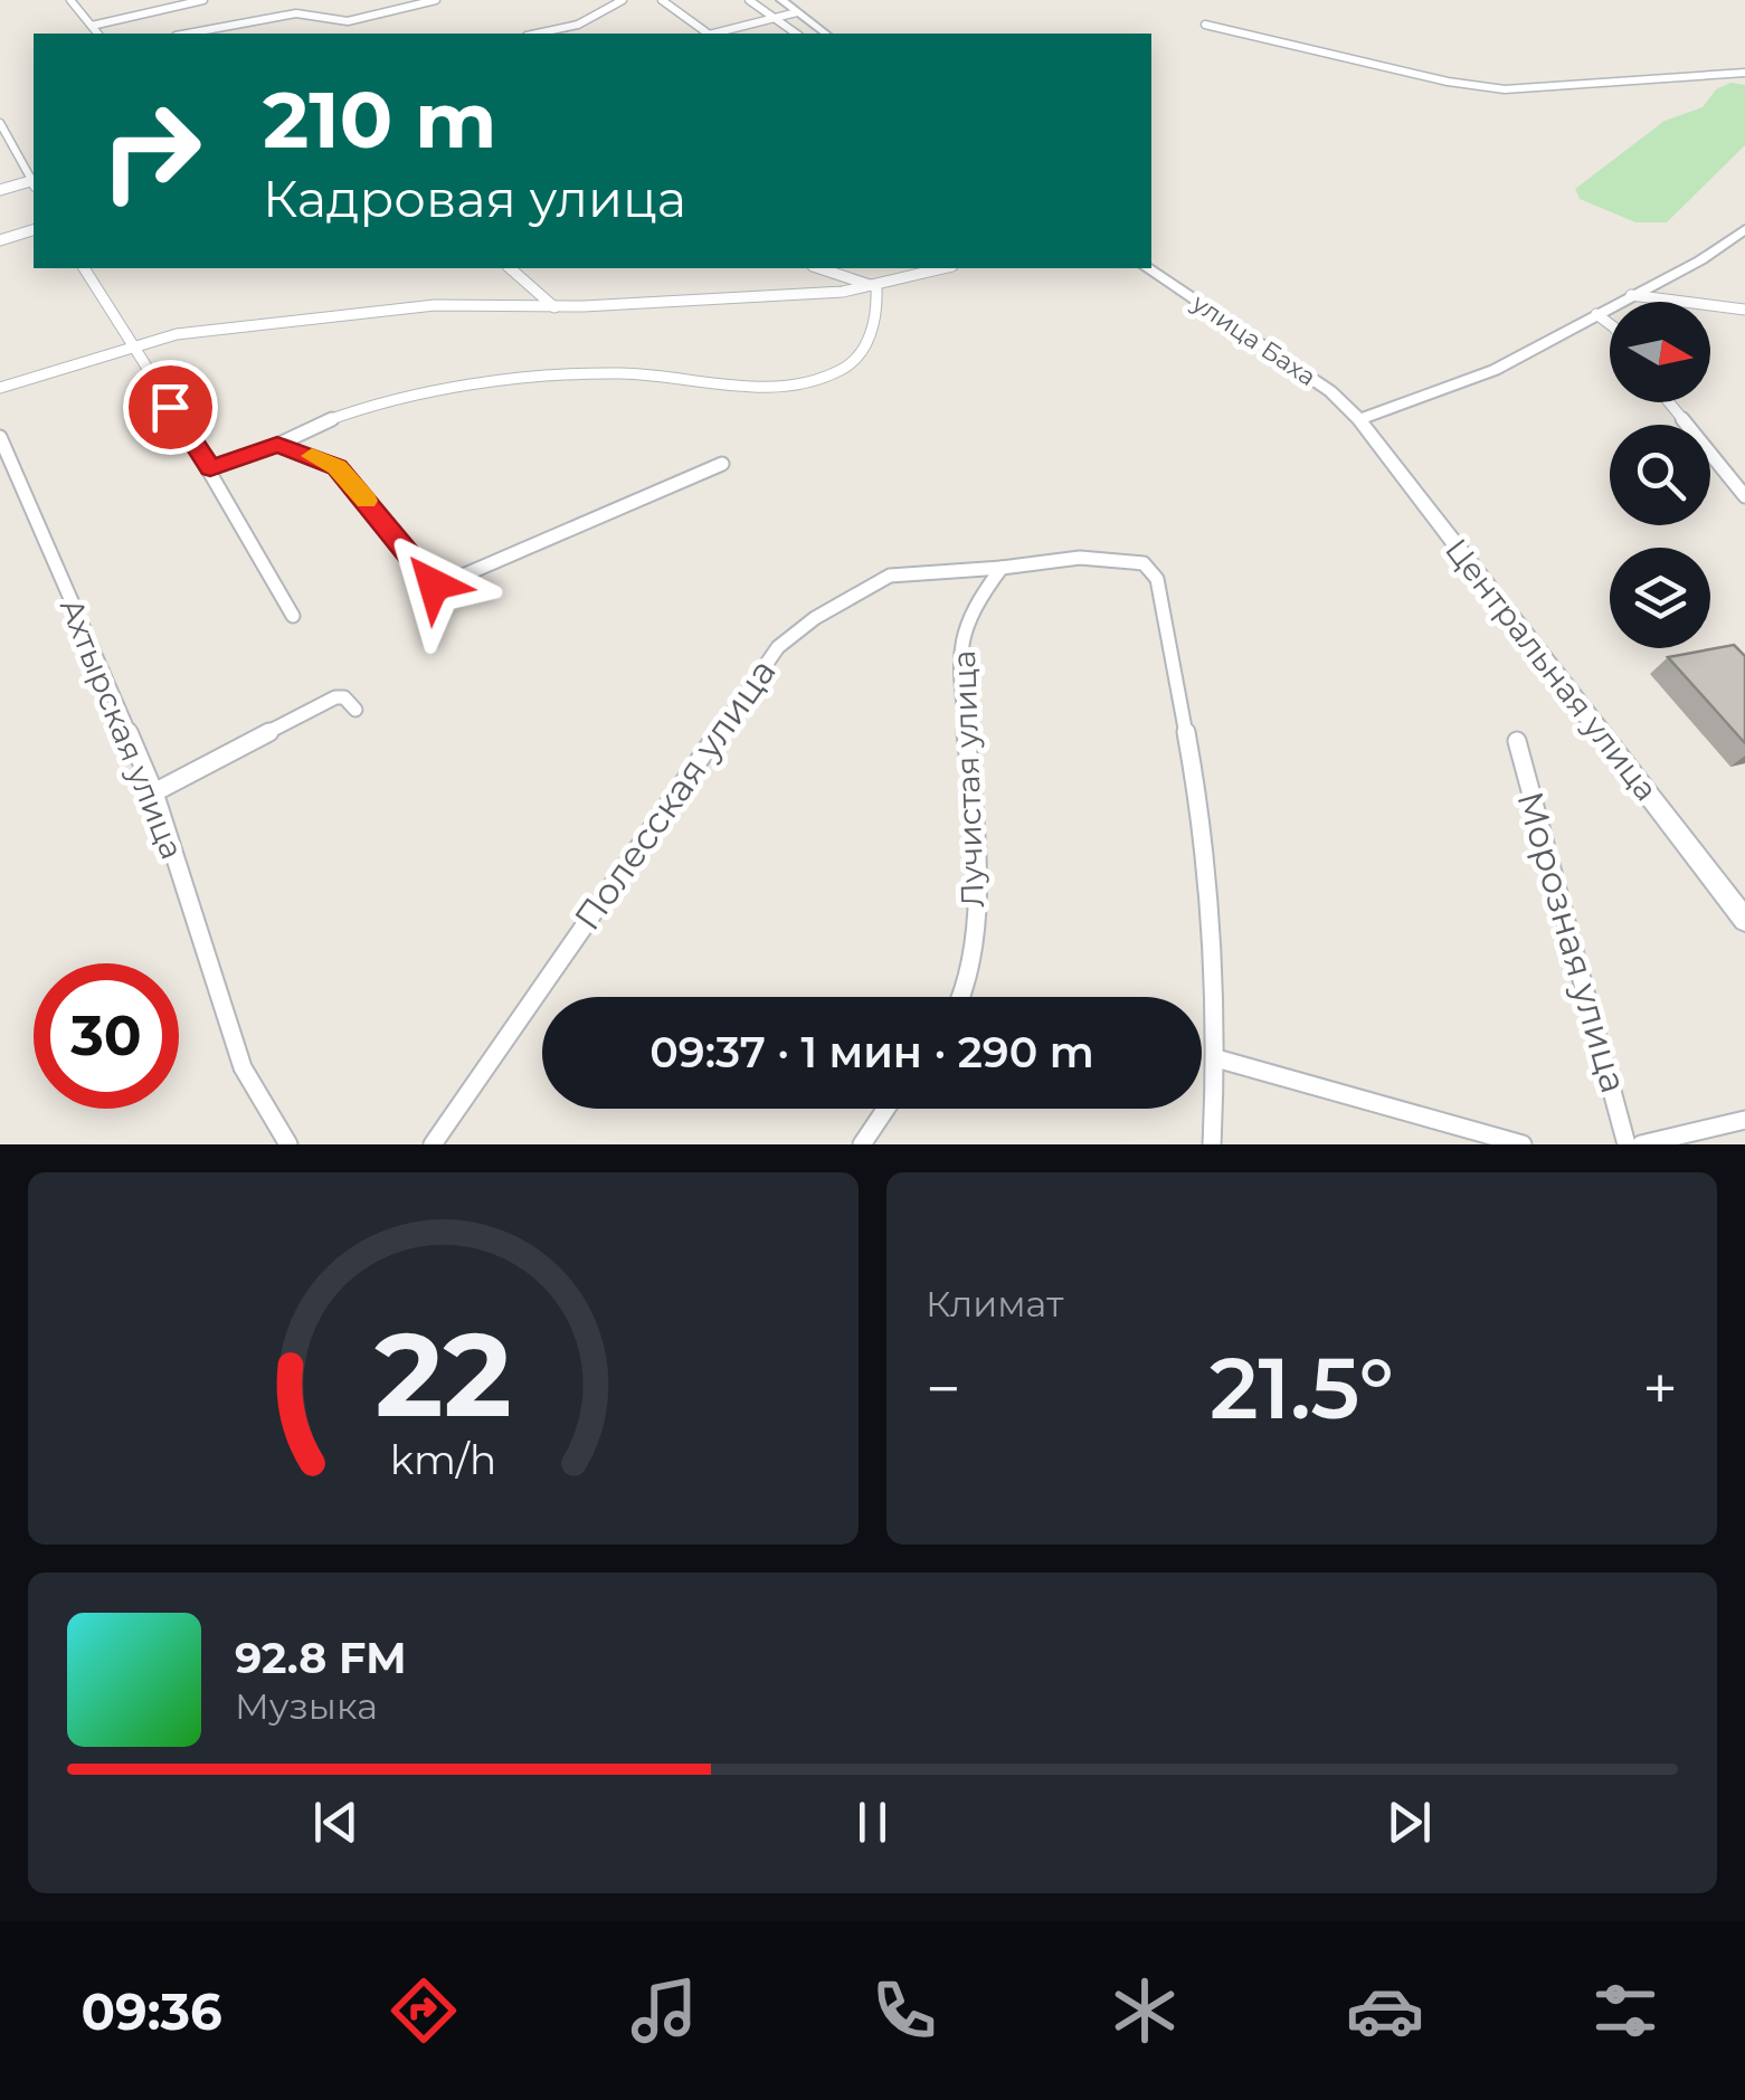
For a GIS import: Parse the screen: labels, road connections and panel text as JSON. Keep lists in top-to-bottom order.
{
  "streets": {
    "street": [
      "улица Баха",
      "Центральная улица",
      "Ахтырская улица",
      "Лучистая улица",
      "Полесская улица",
      "Морозная улица"
    ]
  },
  "crossings": [
    ["улица Баха", "Центральная улица"],
    ["Лучистая улица", "Полесская улица"]
  ],
  "north": "right",
  "page": {
    "turn": ["210 m", "Кадровая улица"],
    "limit": "30",
    "trip": "09:37 · 1 мин · 290 m",
    "tile": "Климат",
    "heat": ["−", "21.5°", "+"],
    "song": ["92.8 FM", "Музыка"],
    "tabs": "09:36",
    "gauge": ["22", "km/h"]
  }
}
